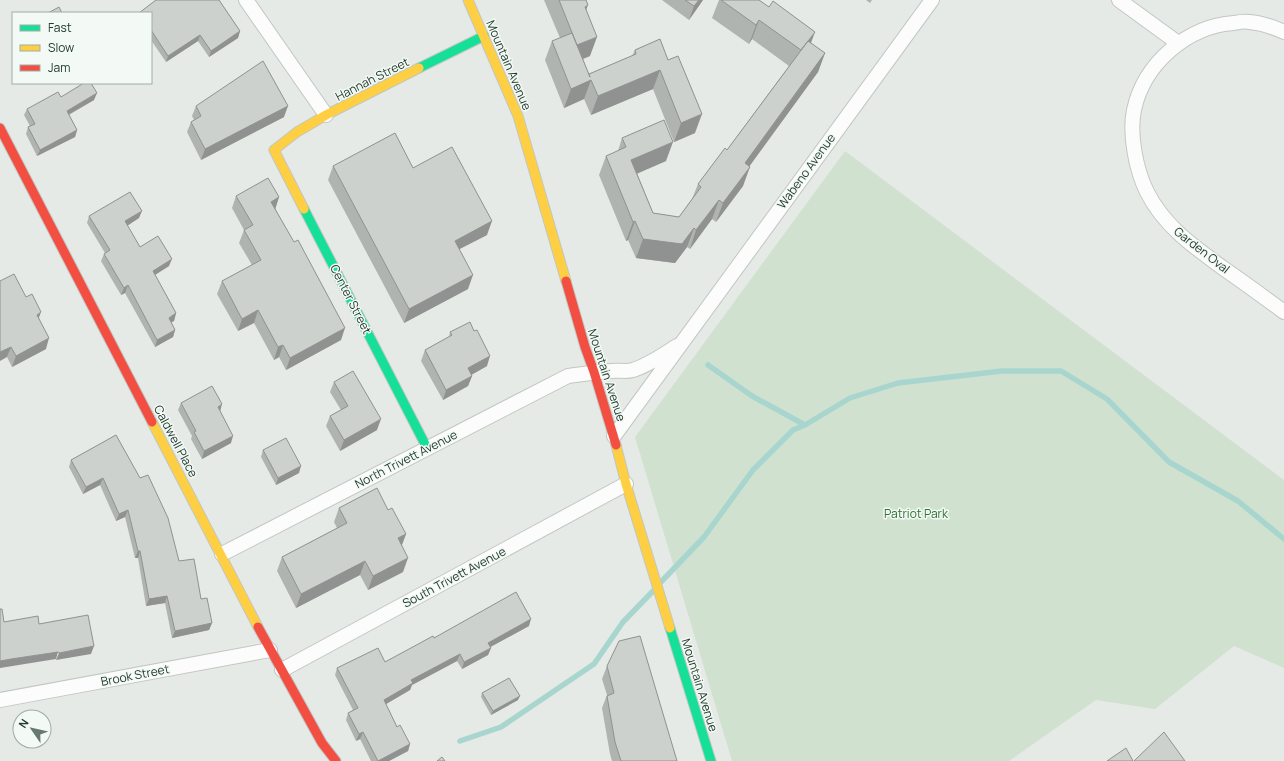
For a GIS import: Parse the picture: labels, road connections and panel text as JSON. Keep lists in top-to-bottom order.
{
  "streets": {
    "street": [
      "Mountain Avenue",
      "Hannah Street",
      "Wabeno Avenue",
      "Garden Oval",
      "Center Street",
      "Caldwell Place",
      "North Trivett Avenue",
      "South Trivett Avenue",
      "Brook Street"
    ]
  },
  "crossings": [
    ["Mountain Avenue", "Hannah Street"],
    ["Mountain Avenue", "Wabeno Avenue"],
    ["Mountain Avenue", "North Trivett Avenue"],
    ["Mountain Avenue", "South Trivett Avenue"],
    ["Hannah Street", "Center Street"],
    ["Wabeno Avenue", "North Trivett Avenue"],
    ["Center Street", "North Trivett Avenue"],
    ["Caldwell Place", "North Trivett Avenue"],
    ["Caldwell Place", "South Trivett Avenue"],
    ["Caldwell Place", "Brook Street"]
  ],
  "parks": ["Patriot Park"],
  "legend": ["Fast", "Slow", "Jam"],
  "north": "top left"
}
